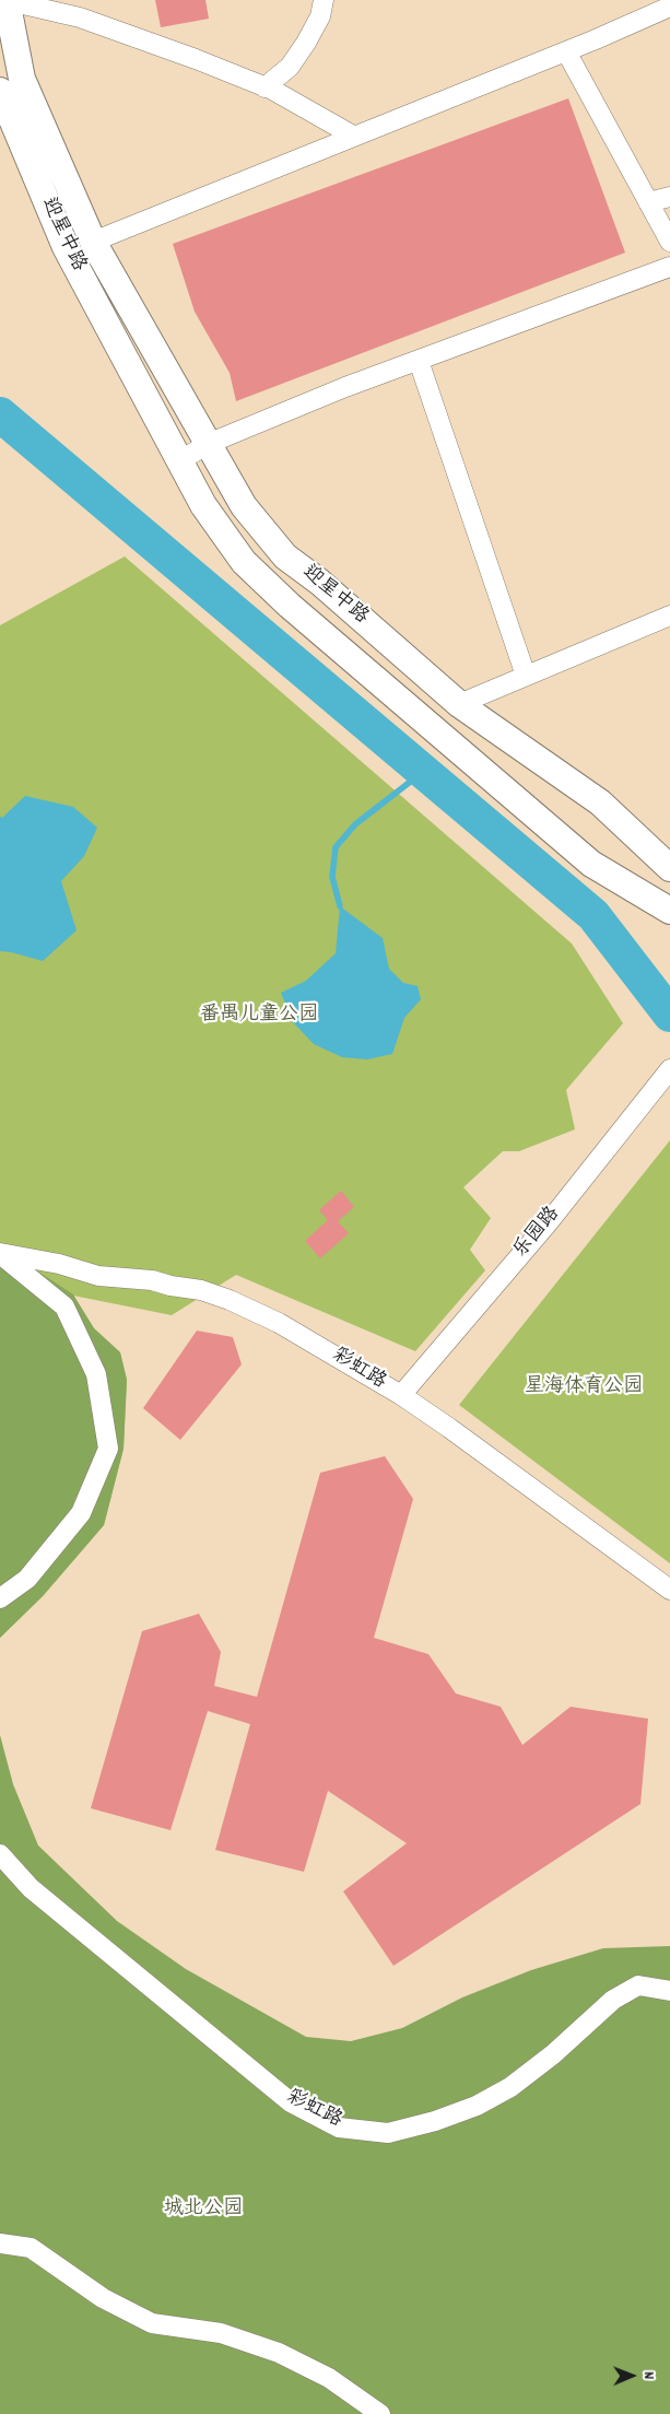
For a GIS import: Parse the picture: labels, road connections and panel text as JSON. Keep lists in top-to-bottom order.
{
  "streets": {
    "street": ["迎星中路", "乐园路", "彩虹路"]
  },
  "crossings": [
    ["乐园路", "彩虹路"]
  ],
  "parks": ["番禺儿童公园", "星海体育公园", "城北公园"],
  "north": "right"
}
